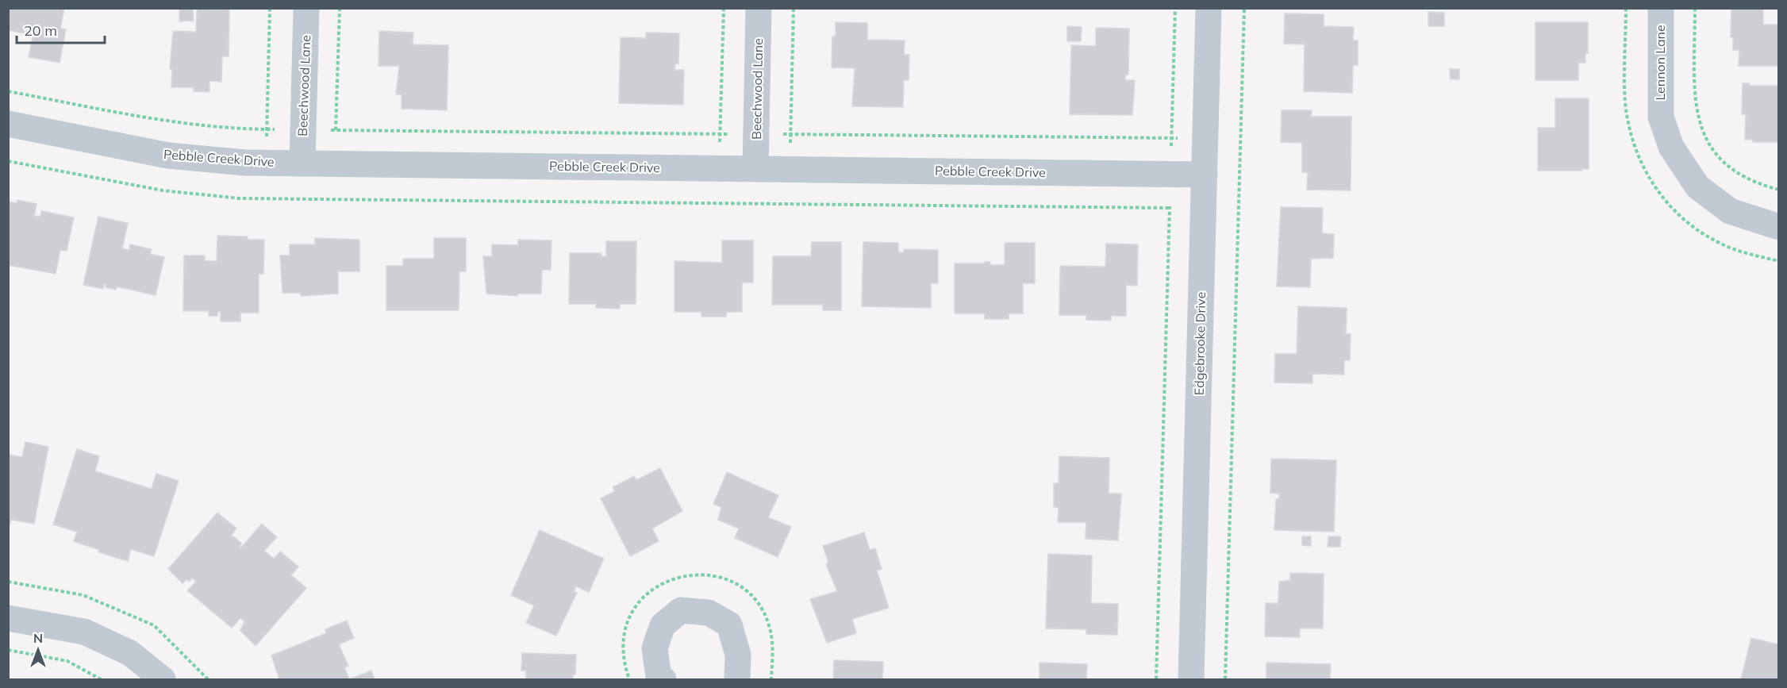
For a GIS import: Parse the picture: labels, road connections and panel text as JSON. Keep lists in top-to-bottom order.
{
  "streets": {
    "street": [
      "Lennon Lane",
      "Beechwood Lane",
      "Pebble Creek Drive",
      "Edgebrooke Drive"
    ]
  },
  "crossings": [
    ["Beechwood Lane", "Pebble Creek Drive"],
    ["Pebble Creek Drive", "Edgebrooke Drive"]
  ],
  "scale_bar": "20 m",
  "north": "top"
}
